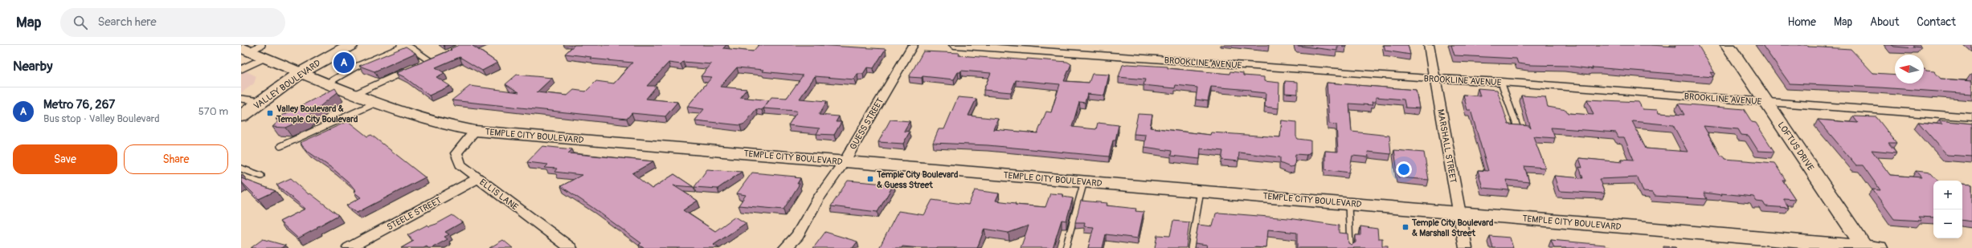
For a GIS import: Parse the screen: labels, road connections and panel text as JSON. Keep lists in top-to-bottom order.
{
  "streets": {
    "main road": ["VALLEY BOULEVARD", "TEMPLE CITY BOULEVARD", "LOFTUS DRIVE"],
    "street": [
      "BROOKLINE AVENUE",
      "GUESS STREET",
      "MARSHALL STREET",
      "ELLIS LANE",
      "STEELE STREET"
    ]
  },
  "crossings": [
    ["BROOKLINE AVENUE", "MARSHALL STREET"],
    ["BROOKLINE AVENUE", "LOFTUS DRIVE"],
    ["VALLEY BOULEVARD", "TEMPLE CITY BOULEVARD"],
    ["GUESS STREET", "TEMPLE CITY BOULEVARD"],
    ["TEMPLE CITY BOULEVARD", "MARSHALL STREET"],
    ["TEMPLE CITY BOULEVARD", "LOFTUS DRIVE"],
    ["TEMPLE CITY BOULEVARD", "ELLIS LANE"],
    ["ELLIS LANE", "STEELE STREET"]
  ],
  "places": {
    "transit": ["Valley Boulevard & Temple City Boulevard", "Temple City Boulevard & Guess Street", "Temple City Boulevard & Marshall Street"]
  },
  "north": "left",
  "page": {
    "header": "Map",
    "search": "Search here",
    "nav": [
      "Home",
      "Map",
      "About",
      "Contact"
    ],
    "heading": "Nearby",
    "pins": "A",
    "list": [
      {
        "mark": "A",
        "name": "Metro 76, 267",
        "note": "Bus stop · Valley Boulevard",
        "value": "570 m"
      }
    ],
    "buttons": ["Save", "Share"],
    "map_buttons": ["+", "−"]
  }
}
